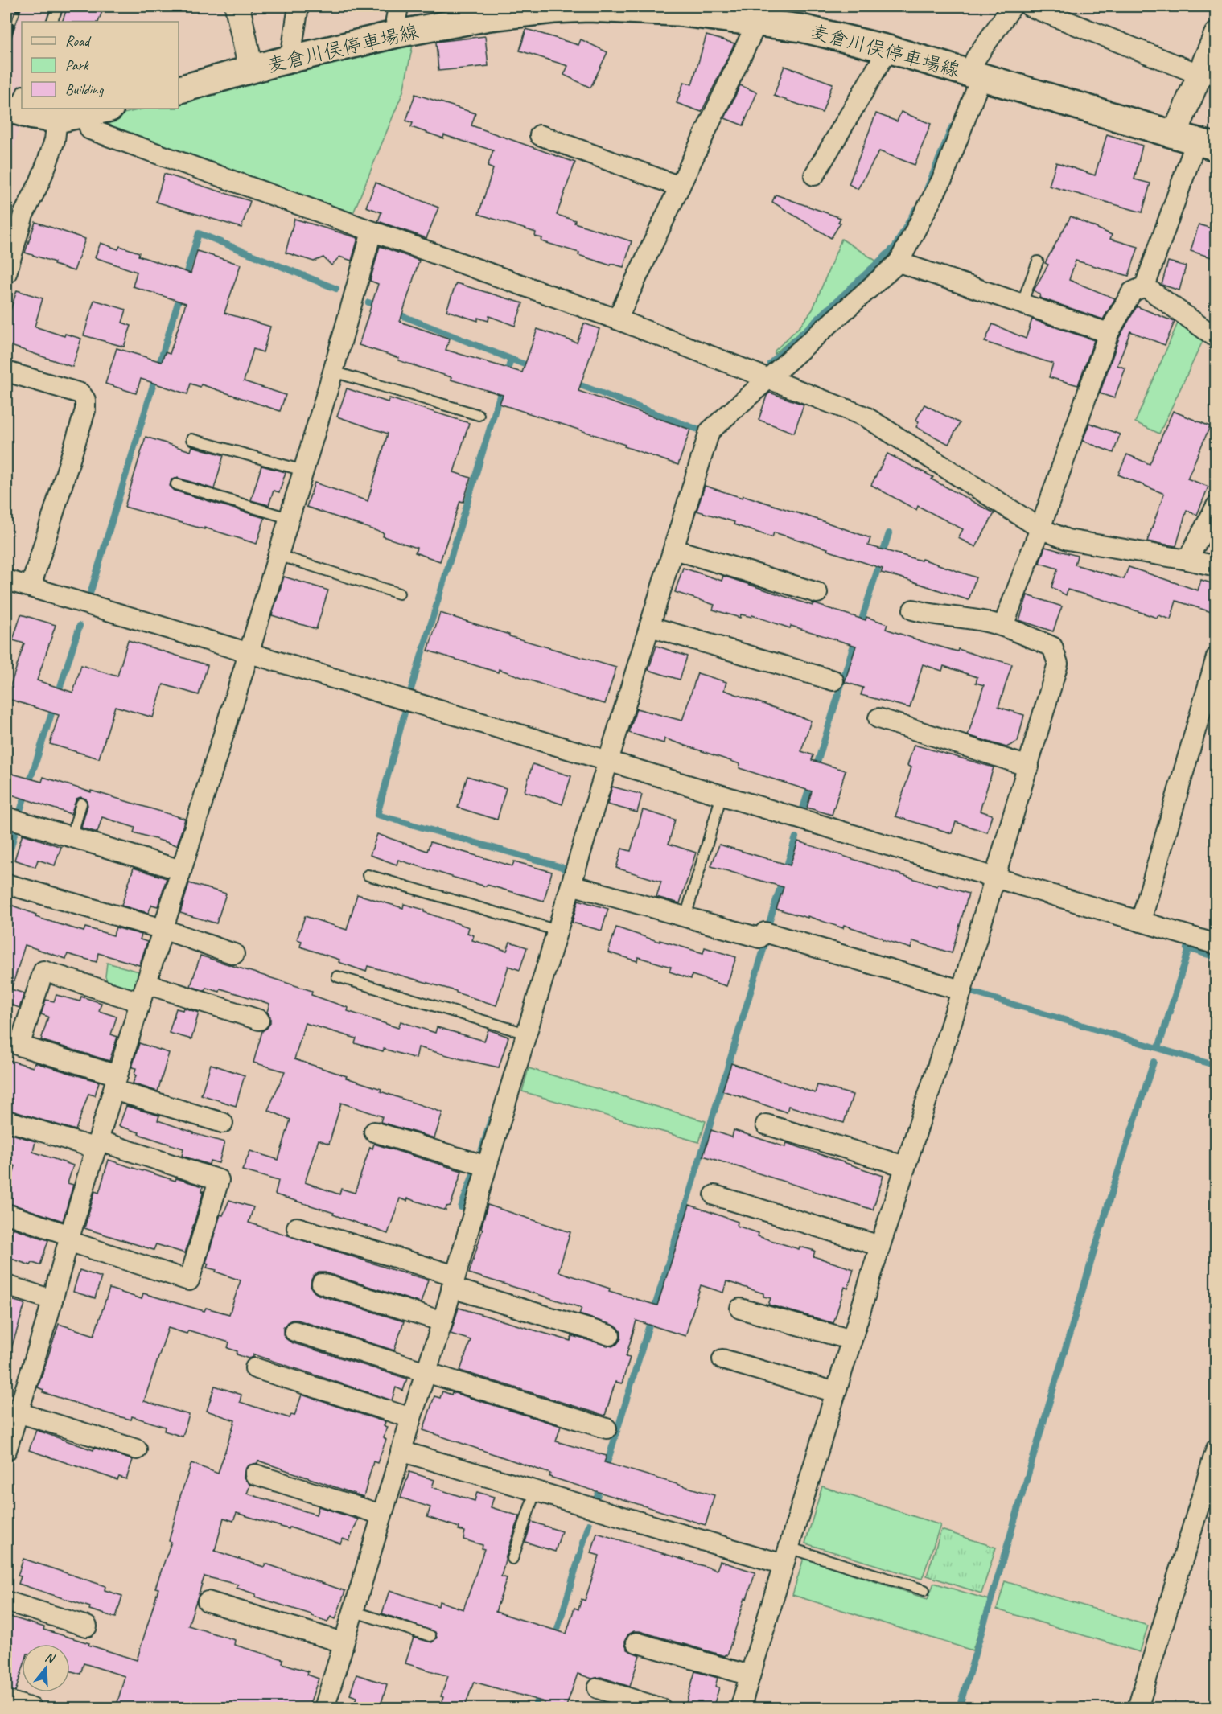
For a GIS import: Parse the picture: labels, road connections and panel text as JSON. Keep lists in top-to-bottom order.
{
  "streets": {
    "main road": ["麦倉川俣停車場線"]
  },
  "legend": ["Road", "Park", "Building"],
  "north": "top"
}
